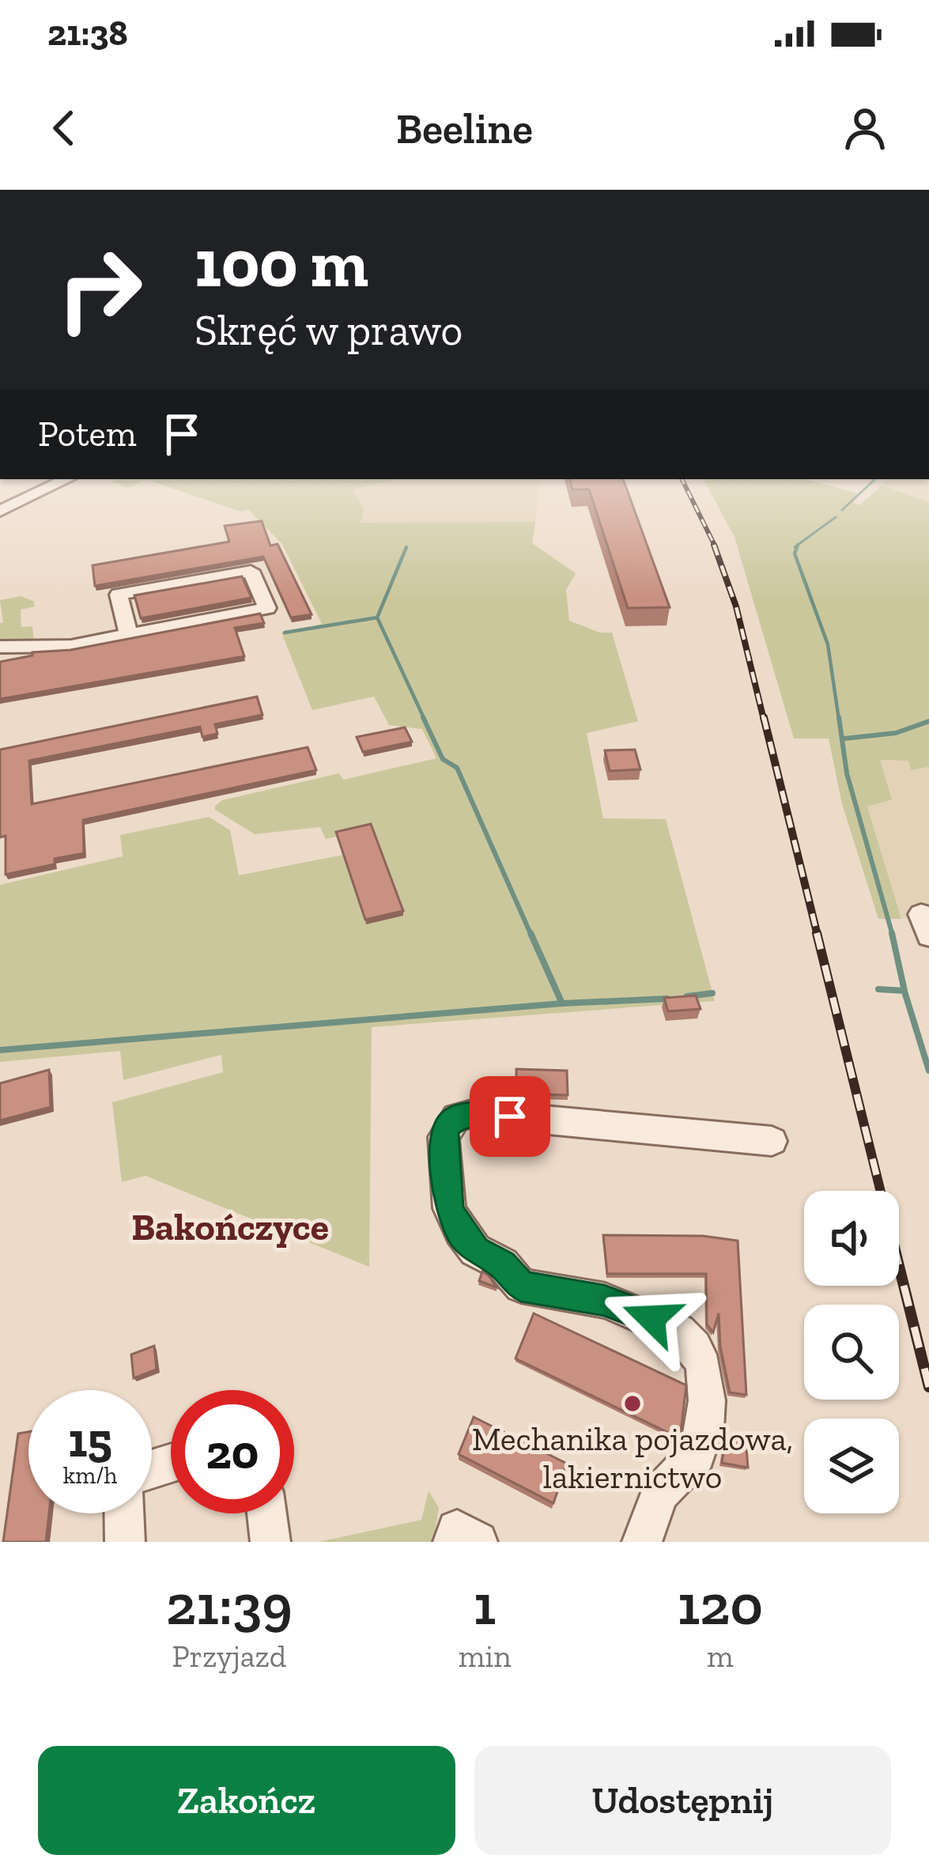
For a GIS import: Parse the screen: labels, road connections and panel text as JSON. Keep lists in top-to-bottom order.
{
  "districts": ["Bakończyce"],
  "places": ["Mechanika pojazdowa, lakiernictwo"],
  "page": {
    "status": "21:38",
    "header": "Beeline",
    "turn": ["100 m", "Skręć w prawo"],
    "then": "Potem",
    "speed": "15 km/h",
    "limit": "20",
    "eta": [
      "21:39",
      "Przyjazd",
      "1",
      "min",
      "120",
      "m"
    ],
    "buttons": ["Zakończ", "Udostępnij"]
  }
}
